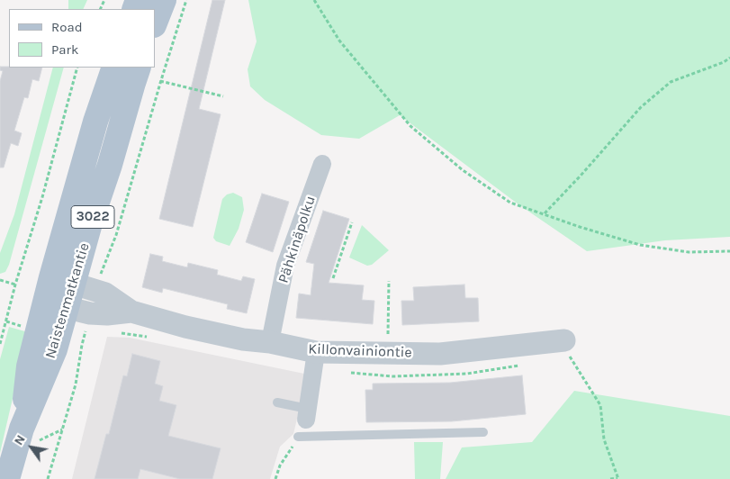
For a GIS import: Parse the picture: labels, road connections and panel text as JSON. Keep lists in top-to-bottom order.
{
  "streets": {
    "main road": ["3022", "Naistenmatkantie"],
    "street": ["Pähkinäpolku", "Killonvainiontie"]
  },
  "crossings": [
    ["Pähkinäpolku", "Killonvainiontie"],
    ["Naistenmatkantie", "Killonvainiontie"]
  ],
  "legend": ["Road", "Park"],
  "north": "top left"
}
